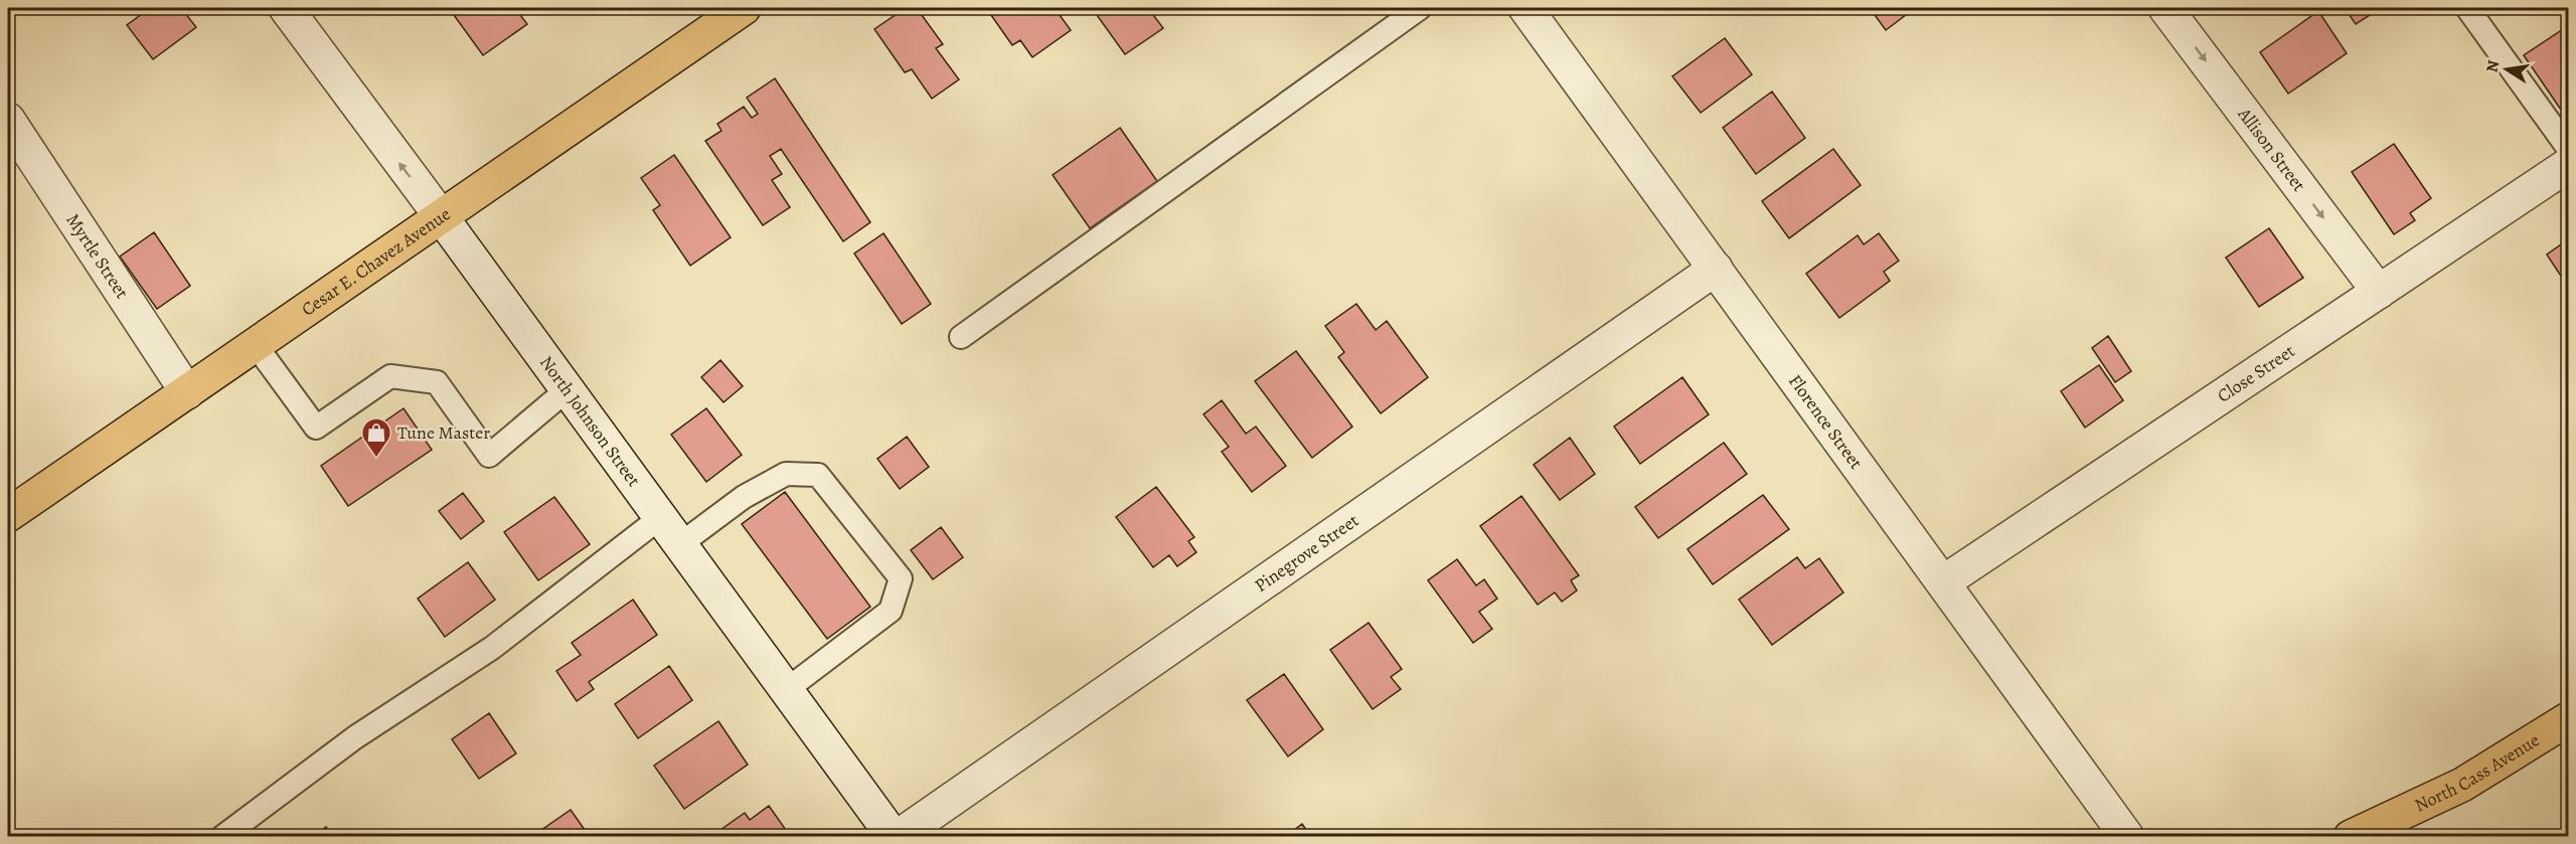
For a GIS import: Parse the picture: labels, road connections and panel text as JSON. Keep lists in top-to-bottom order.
{
  "streets": {
    "main road": ["Cesar E. Chavez Avenue", "North Cass Avenue"],
    "street": [
      "Allison Street",
      "Myrtle Street",
      "Close Street",
      "North Johnson Street",
      "Florence Street",
      "Pinegrove Street"
    ]
  },
  "crossings": [
    ["Allison Street", "Close Street"],
    ["Myrtle Street", "Cesar E. Chavez Avenue"],
    ["Cesar E. Chavez Avenue", "North Johnson Street"],
    ["Close Street", "Florence Street"],
    ["North Johnson Street", "Pinegrove Street"],
    ["Florence Street", "Pinegrove Street"]
  ],
  "one_way": ["Allison Street"],
  "places": {
    "shop": ["Tune Master"]
  },
  "north": "left"
}
